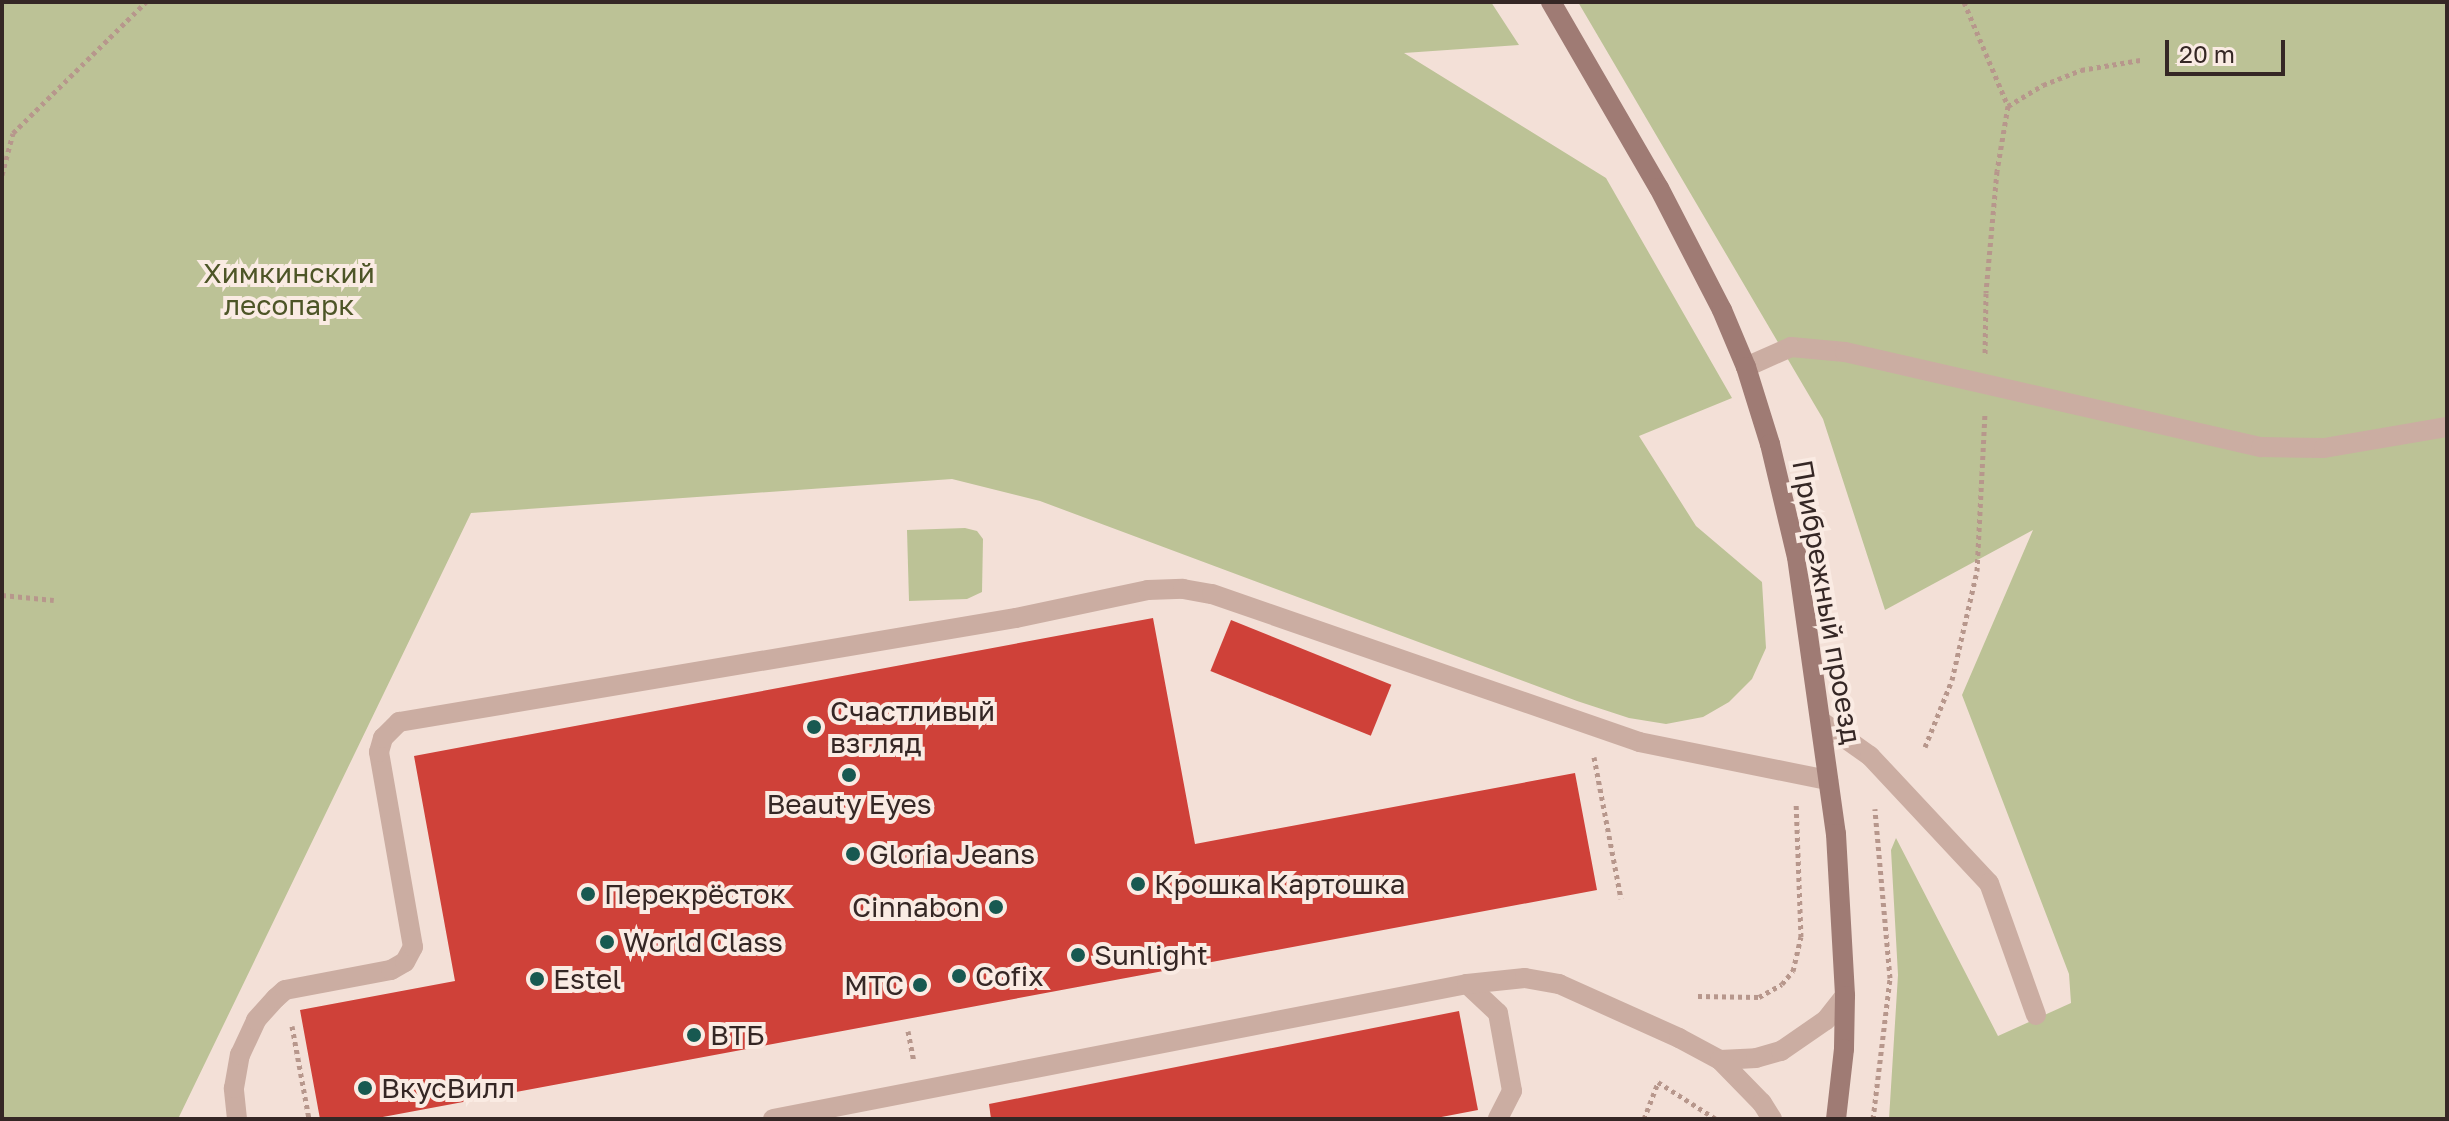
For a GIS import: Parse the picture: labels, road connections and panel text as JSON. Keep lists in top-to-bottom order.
{
  "streets": {
    "street": ["Прибрежный проезд"]
  },
  "parks": ["Химкинский лесопарк"],
  "places": [
    "Счастливый взгляд",
    "Beauty Eyes",
    "Gloria Jeans",
    "Крошка Картошка",
    "Перекрёсток",
    "Cinnabon",
    "World Class",
    "Sunlight",
    "Cofix",
    "Estel",
    "МТС",
    "ВТБ",
    "ВкусВилл"
  ],
  "scale_bar": "20 m"
}
